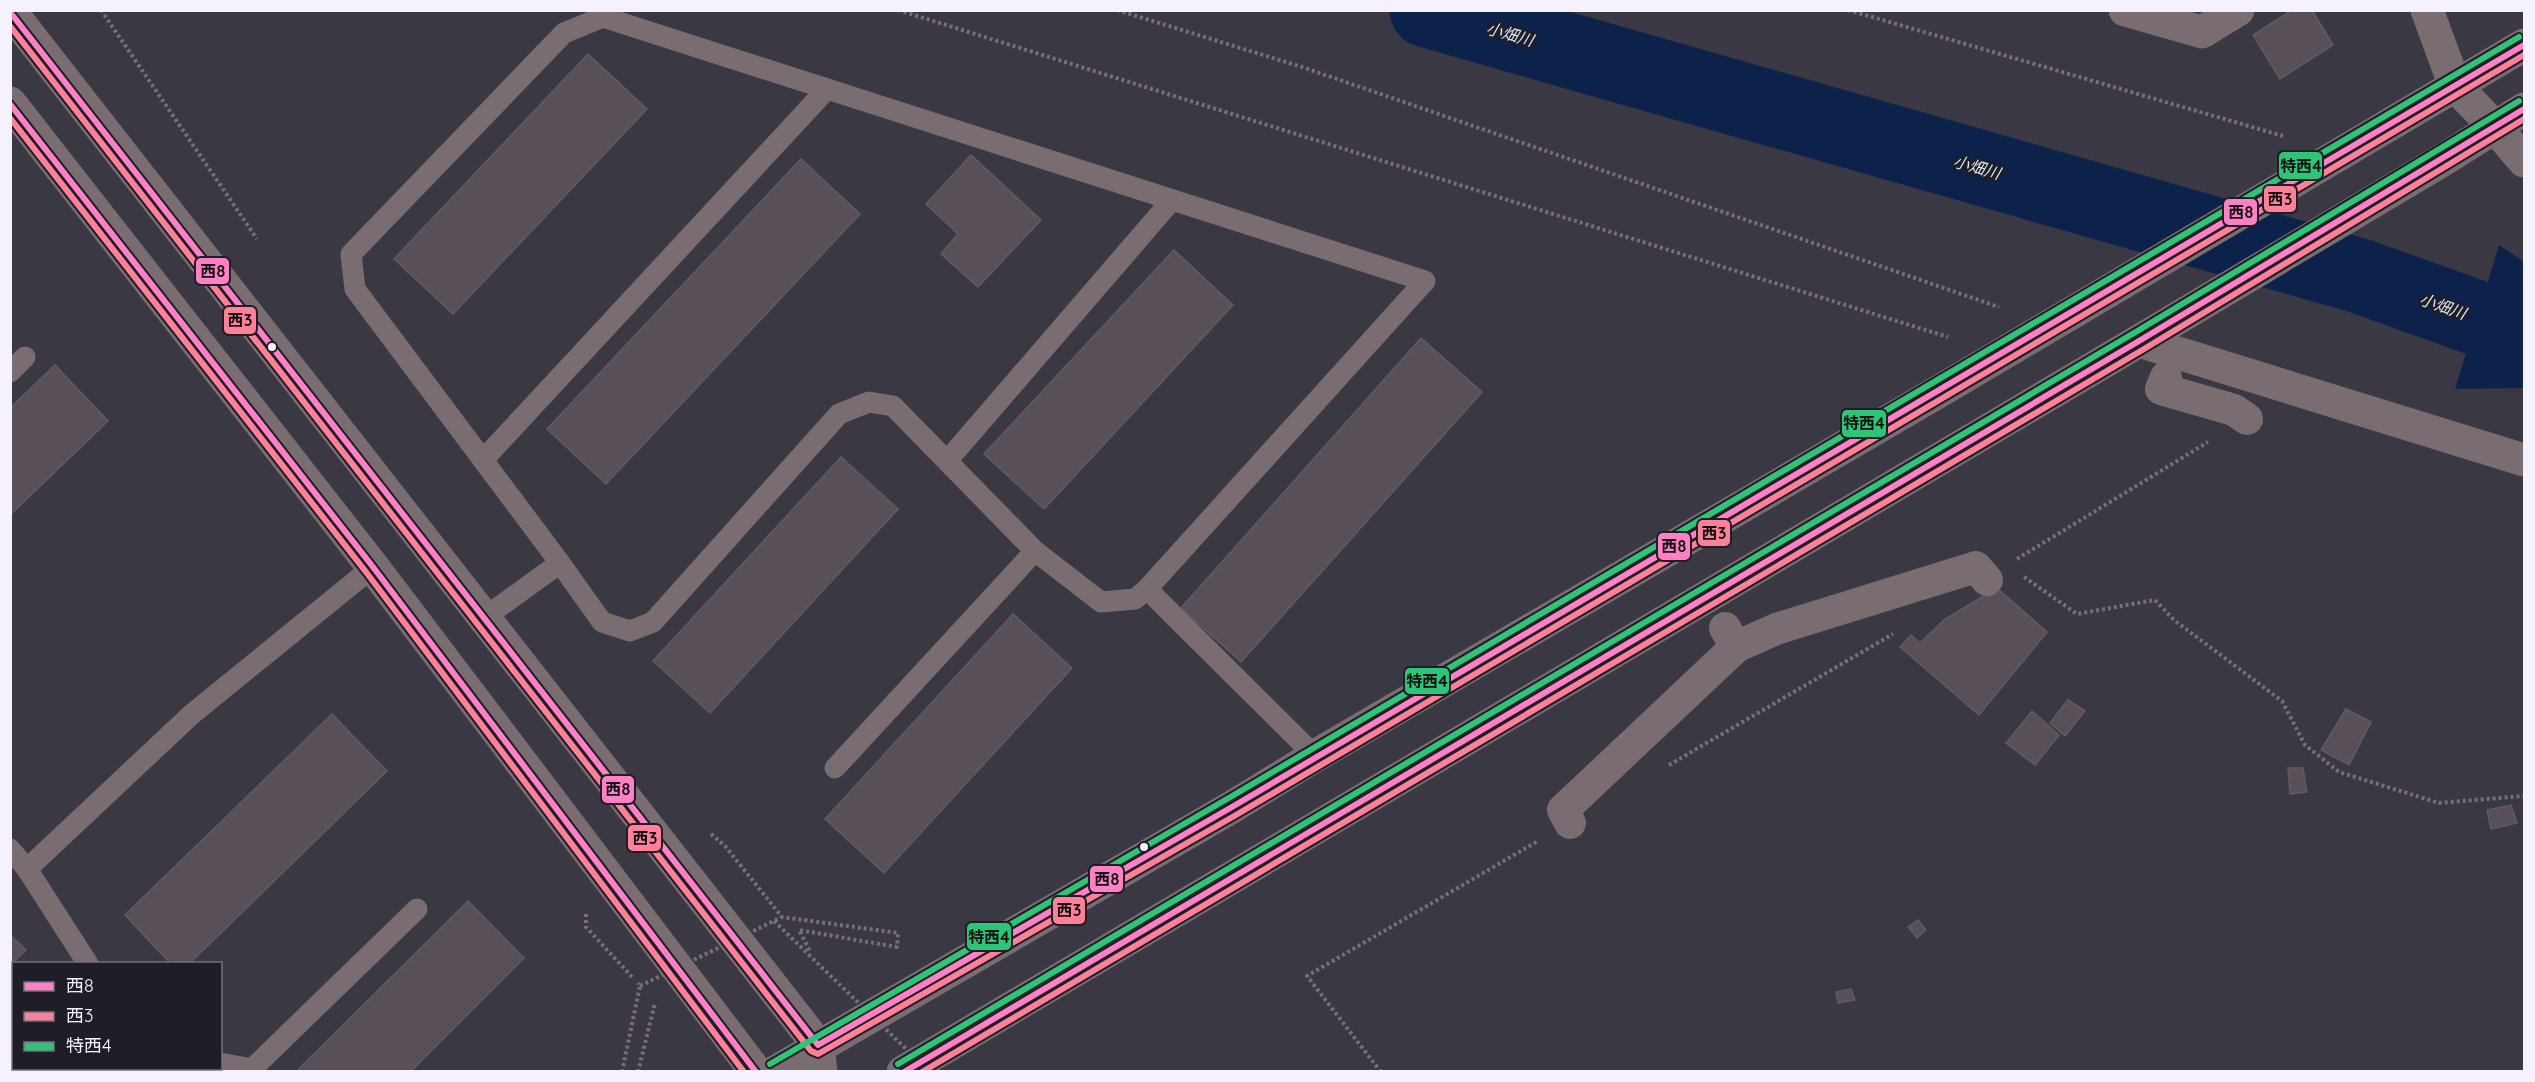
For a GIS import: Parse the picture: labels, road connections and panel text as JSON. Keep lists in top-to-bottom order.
{
  "water": ["小畑川"],
  "lines": ["transit line 西8", "transit line 西3", "transit line 特西4"],
  "legend": ["西8", "西3", "特西4"]
}
